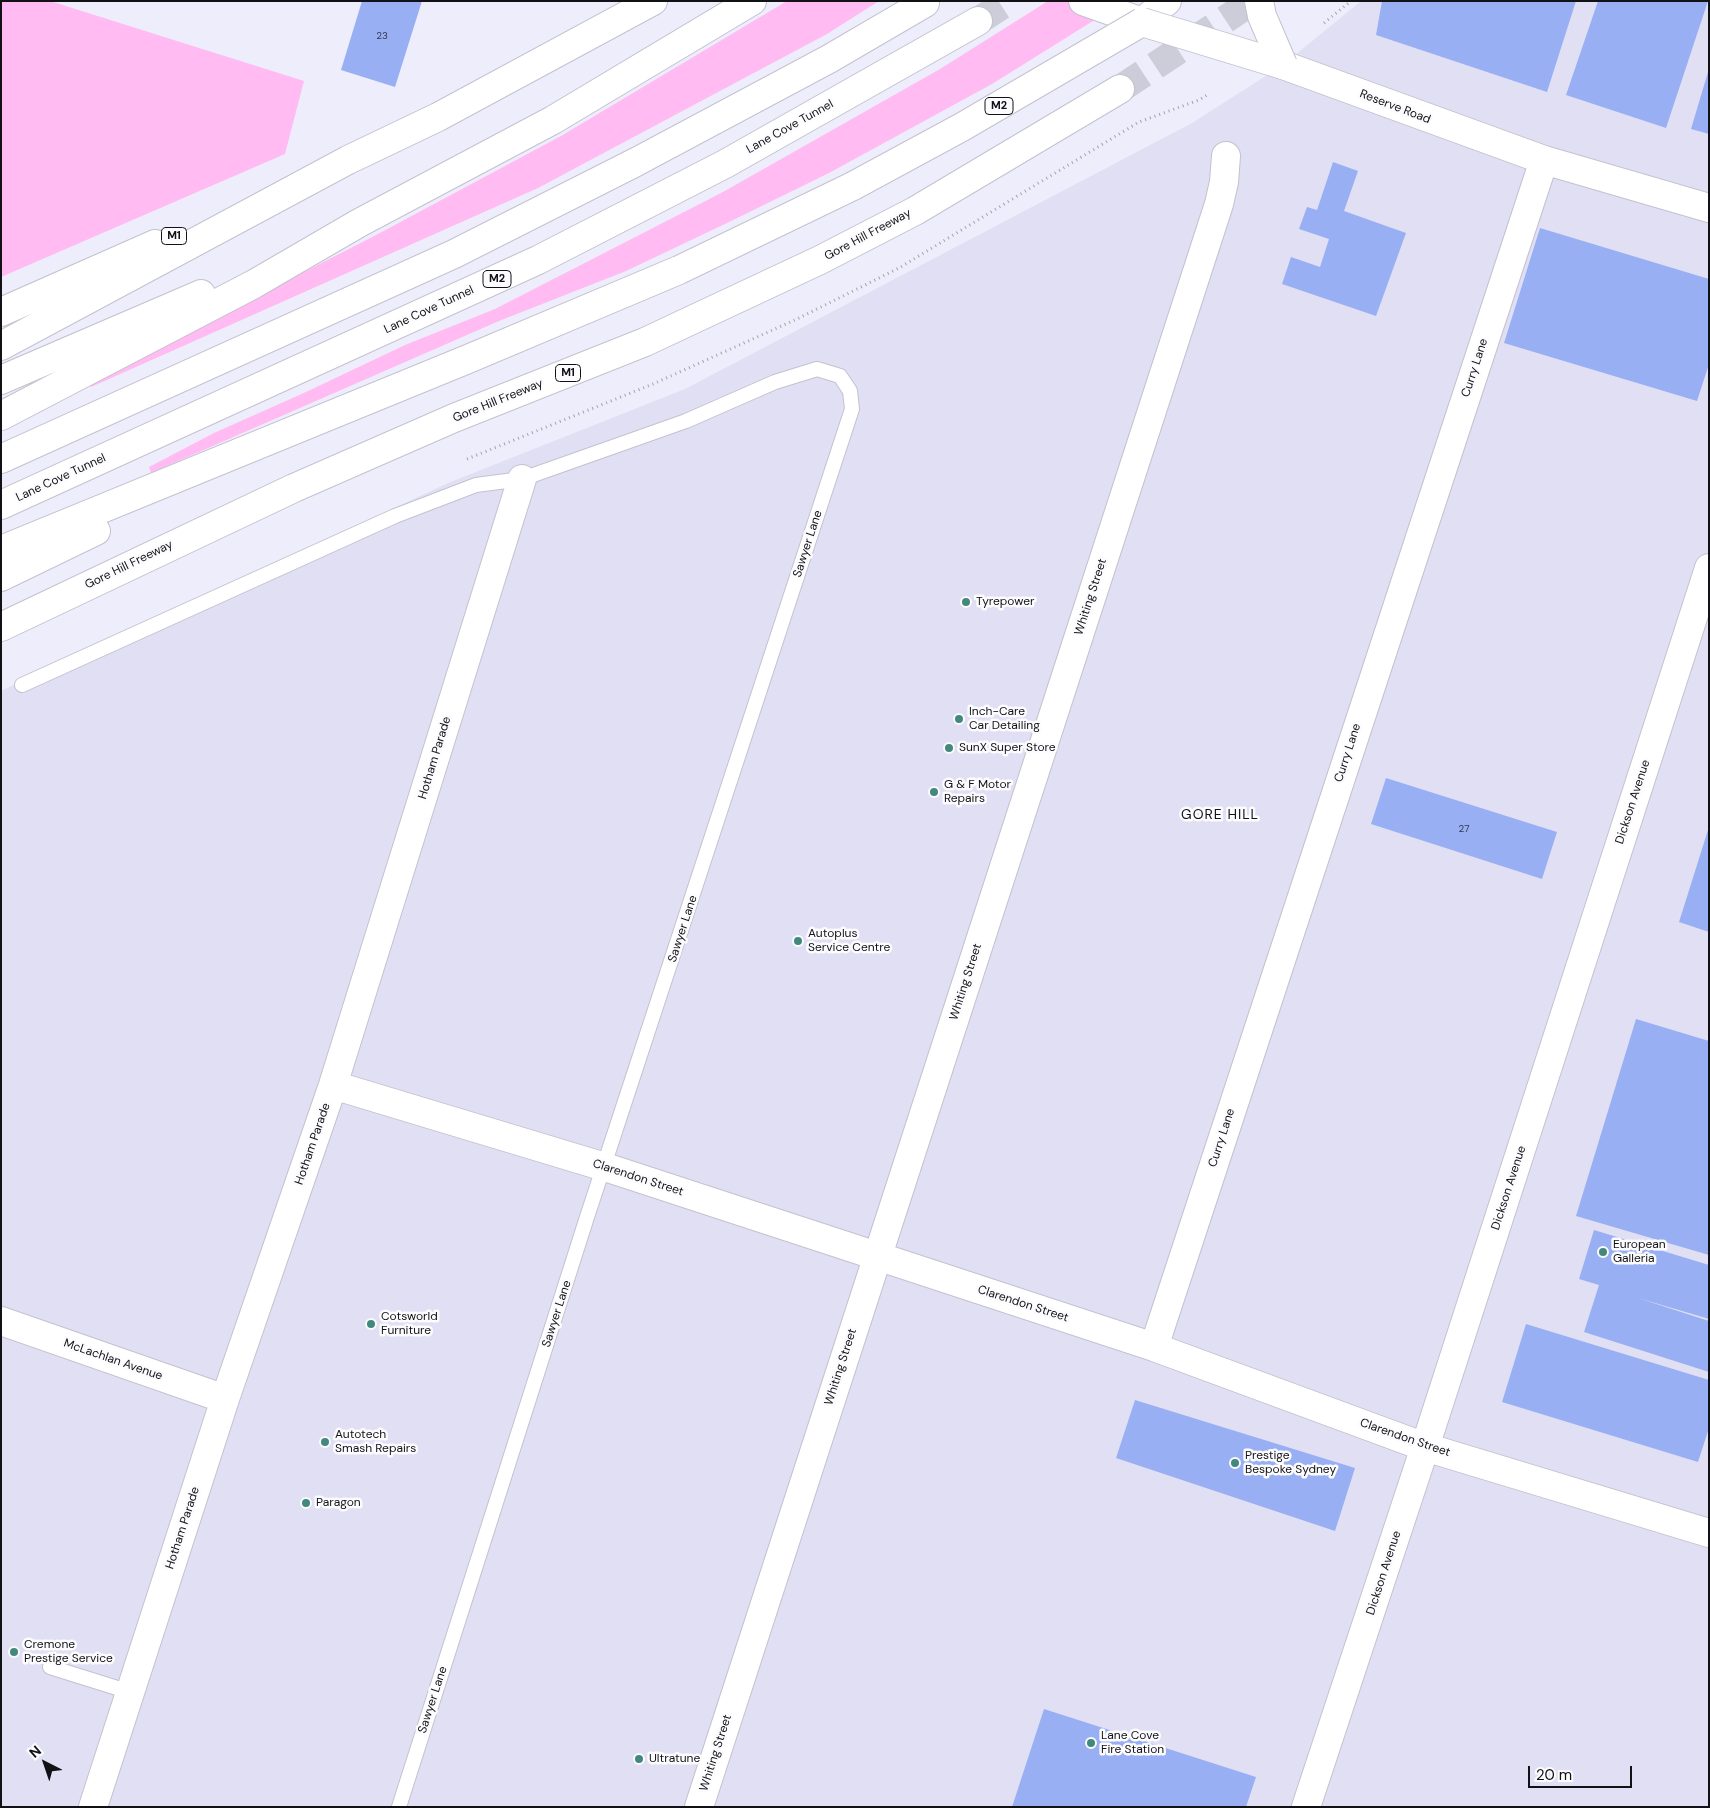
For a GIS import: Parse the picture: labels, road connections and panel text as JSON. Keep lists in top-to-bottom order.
{
  "streets": {
    "main road": [
      "M2",
      "Reserve Road",
      "Lane Cove Tunnel",
      "Gore Hill Freeway",
      "M1",
      "Curry Lane",
      "Whiting Street",
      "Hotham Parade",
      "Dickson Avenue",
      "Clarendon Street",
      "McLachlan Avenue"
    ],
    "lane": ["Sawyer Lane"]
  },
  "crossings": [
    ["M2", "Reserve Road"],
    ["Reserve Road", "Curry Lane"],
    ["Curry Lane", "Clarendon Street"],
    ["Sawyer Lane", "Hotham Parade"],
    ["Sawyer Lane", "Clarendon Street"],
    ["Whiting Street", "Clarendon Street"],
    ["Hotham Parade", "Clarendon Street"],
    ["Hotham Parade", "McLachlan Avenue"],
    ["Dickson Avenue", "Clarendon Street"]
  ],
  "districts": ["GORE HILL"],
  "places": [
    "Tyrepower",
    "Inch-Care Car Detailing",
    "SunX Super Store",
    "G & F Motor Repairs",
    "Autoplus Service Centre",
    "European Galleria",
    "Cotsworld Furniture",
    "Autotech Smash Repairs",
    "Prestige Bespoke Sydney",
    "Paragon",
    "Cremone Prestige Service",
    "Lane Cove Fire Station",
    "Ultratune"
  ],
  "house_numbers": ["23", "27"],
  "scale_bar": "20 m",
  "north": "top left"
}
